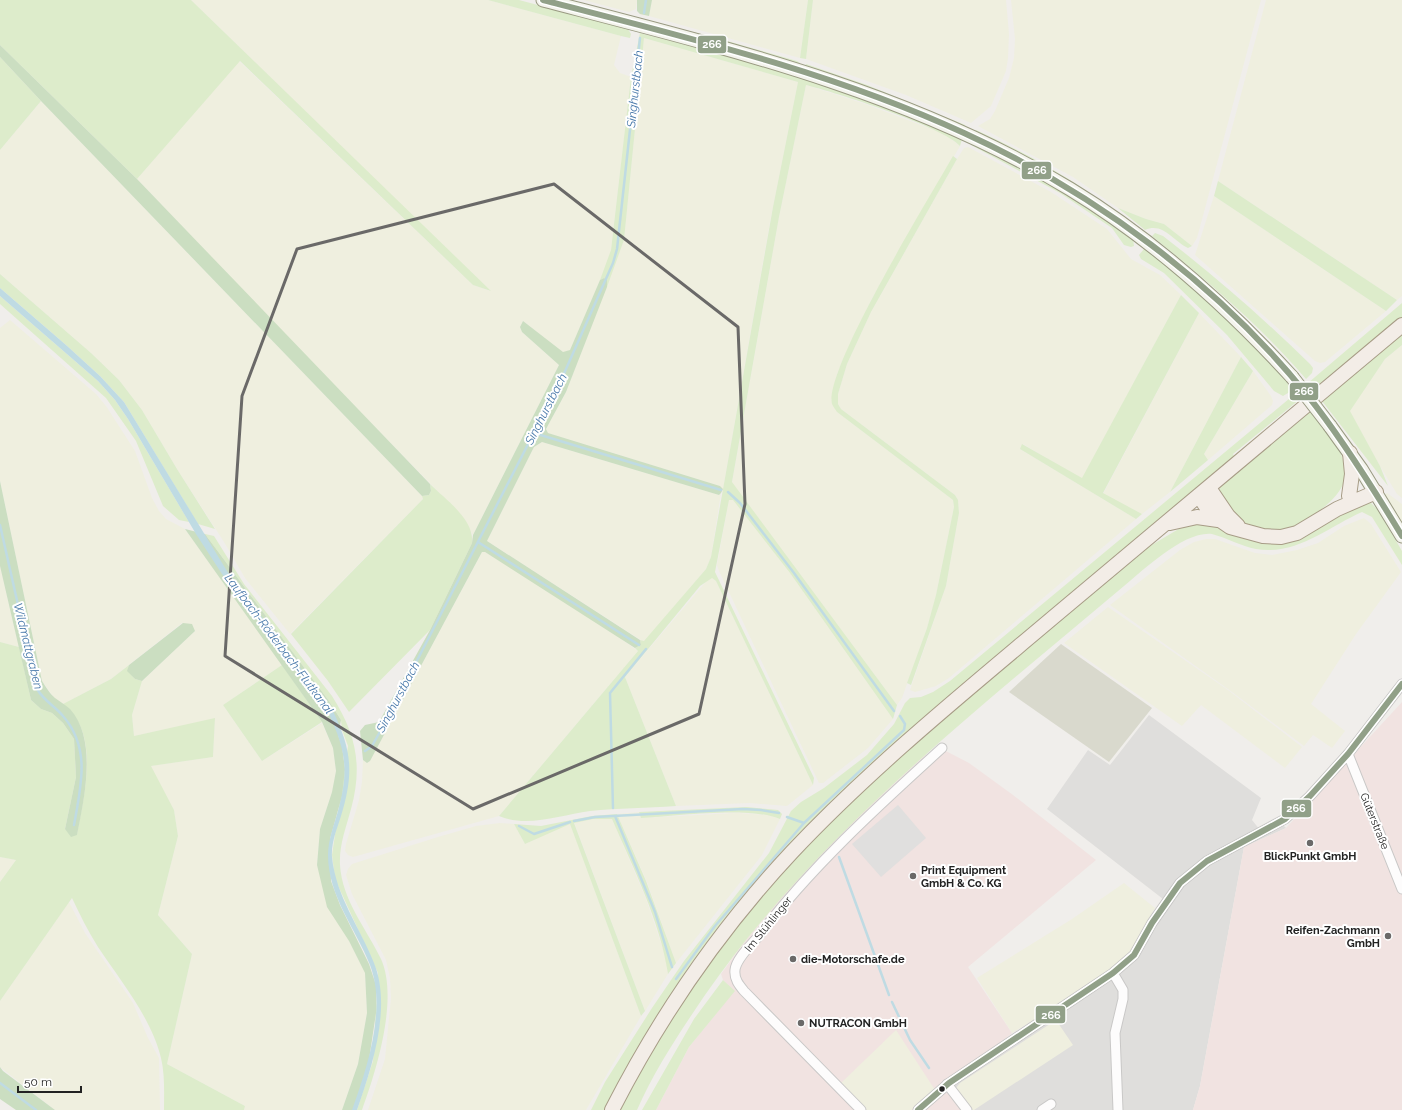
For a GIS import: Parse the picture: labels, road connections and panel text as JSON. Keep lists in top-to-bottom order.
{
  "streets": {
    "street": ["Güterstraße", "Im Stühlinger"]
  },
  "water": ["Singhurstbach", "Laufbach-Röderbach-Flutkanal", "Wildmattgraben"],
  "places": [
    "BlickPunkt GmbH",
    "Print Equipment GmbH & Co. KG",
    "Reifen-Zachmann GmbH",
    "die-Motorschafe.de",
    "NUTRACON GmbH"
  ],
  "lines": ["transit line 266"],
  "scale_bar": "50 m"
}
